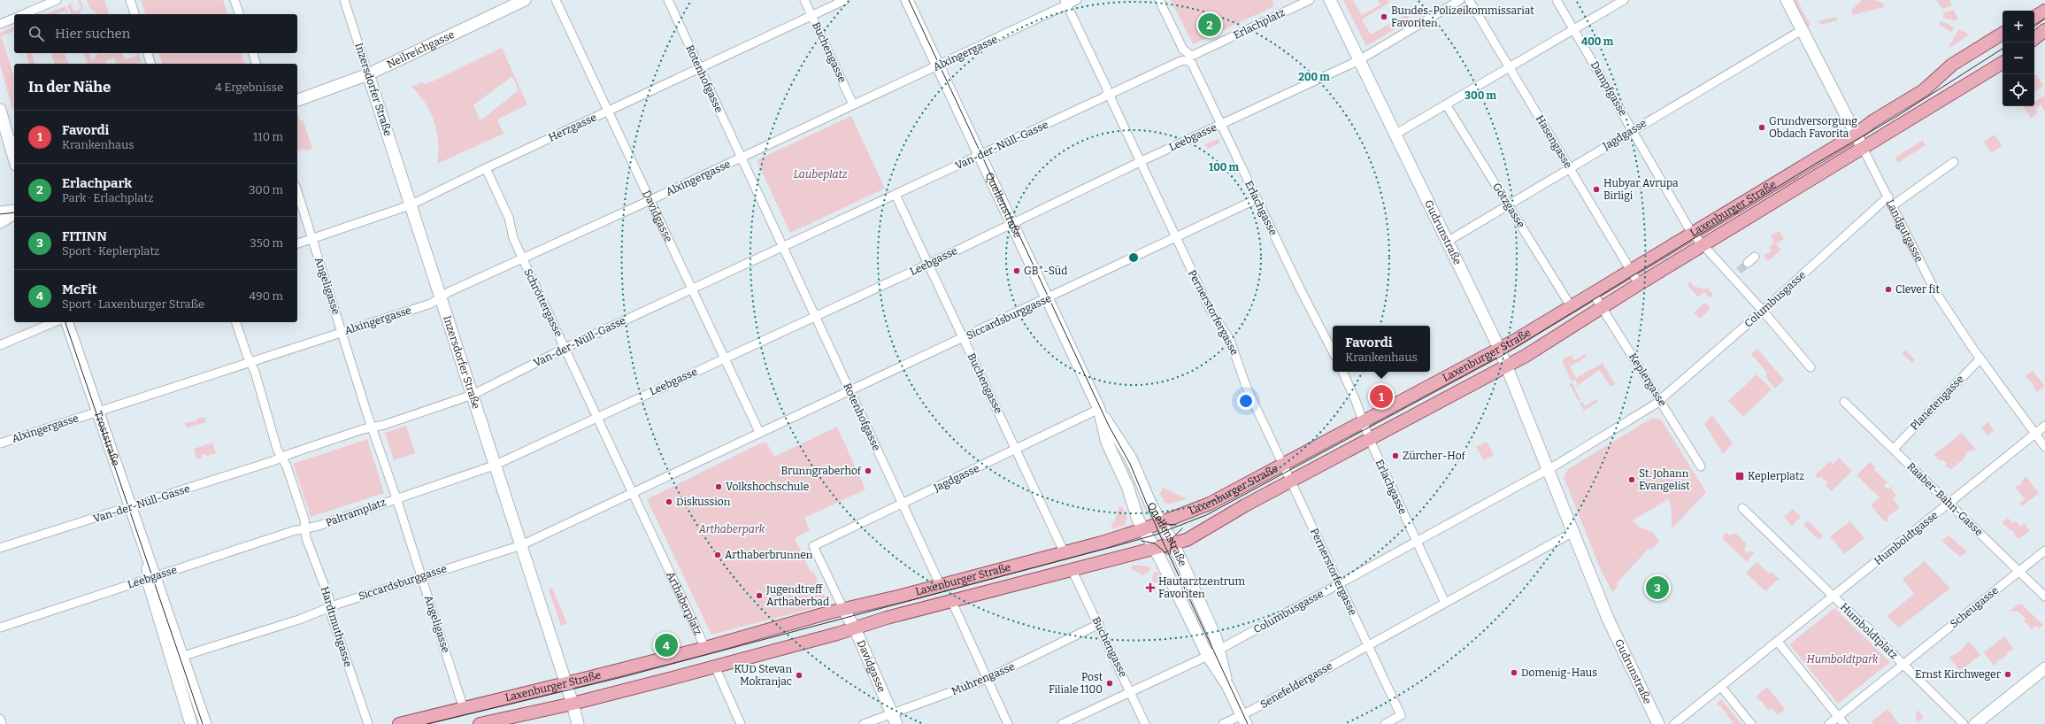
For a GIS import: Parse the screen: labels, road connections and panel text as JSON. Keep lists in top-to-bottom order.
{
  "streets": {
    "main road": ["Laxenburger Straße", "Arthaberplatz"],
    "street": [
      "Erlachplatz",
      "Neilreichgasse",
      "Buchengasse",
      "Alxingergasse",
      "Rotenhofgasse",
      "Dampfgasse",
      "Inzersdorfer Straße",
      "Herzgasse",
      "Jagdgasse",
      "Leebgasse",
      "Hasengasse",
      "Van-der-Nüll-Gasse",
      "Quellenstraße",
      "Götzgasse",
      "Erlachgasse",
      "Davidgasse",
      "Landgutgasse",
      "Gudrunstraße",
      "Angeligasse",
      "Columbusgasse",
      "Schröttergasse",
      "Pernerstorfergasse",
      "Siccardsburggasse",
      "Keplergasse",
      "Planetengasse",
      "Troststraße",
      "Raaber-Bahn-Gasse",
      "Paltramplatz",
      "Humboldtgasse",
      "Scheugasse",
      "Hardtmuthgasse",
      "Humboldtplatz",
      "Muhrengasse",
      "Senefeldergasse"
    ]
  },
  "crossings": [
    ["Neilreichgasse", "Inzersdorfer Straße"],
    ["Buchengasse", "Alxingergasse"],
    ["Buchengasse", "Herzgasse"],
    ["Buchengasse", "Jagdgasse"],
    ["Buchengasse", "Leebgasse"],
    ["Buchengasse", "Van-der-Nüll-Gasse"],
    ["Buchengasse", "Laxenburger Straße"],
    ["Buchengasse", "Columbusgasse"],
    ["Buchengasse", "Siccardsburggasse"],
    ["Buchengasse", "Muhrengasse"],
    ["Alxingergasse", "Rotenhofgasse"],
    ["Alxingergasse", "Inzersdorfer Straße"],
    ["Alxingergasse", "Quellenstraße"],
    ["Alxingergasse", "Davidgasse"],
    ["Alxingergasse", "Angeligasse"],
    ["Alxingergasse", "Schröttergasse"],
    ["Alxingergasse", "Pernerstorfergasse"],
    ["Alxingergasse", "Troststraße"],
    ["Rotenhofgasse", "Herzgasse"],
    ["Rotenhofgasse", "Jagdgasse"],
    ["Rotenhofgasse", "Leebgasse"],
    ["Rotenhofgasse", "Van-der-Nüll-Gasse"],
    ["Rotenhofgasse", "Laxenburger Straße"],
    ["Rotenhofgasse", "Siccardsburggasse"],
    ["Dampfgasse", "Jagdgasse"],
    ["Dampfgasse", "Laxenburger Straße"],
    ["Inzersdorfer Straße", "Herzgasse"],
    ["Inzersdorfer Straße", "Leebgasse"],
    ["Inzersdorfer Straße", "Van-der-Nüll-Gasse"],
    ["Inzersdorfer Straße", "Laxenburger Straße"],
    ["Inzersdorfer Straße", "Siccardsburggasse"],
    ["Herzgasse", "Davidgasse"],
    ["Herzgasse", "Angeligasse"],
    ["Herzgasse", "Schröttergasse"],
    ["Jagdgasse", "Hasengasse"],
    ["Jagdgasse", "Quellenstraße"],
    ["Jagdgasse", "Götzgasse"],
    ["Jagdgasse", "Laxenburger Straße"],
    ["Jagdgasse", "Davidgasse"],
    ["Jagdgasse", "Landgutgasse"],
    ["Jagdgasse", "Gudrunstraße"],
    ["Jagdgasse", "Arthaberplatz"],
    ["Leebgasse", "Quellenstraße"],
    ["Leebgasse", "Erlachgasse"],
    ["Leebgasse", "Davidgasse"],
    ["Leebgasse", "Gudrunstraße"],
    ["Leebgasse", "Angeligasse"],
    ["Leebgasse", "Schröttergasse"],
    ["Leebgasse", "Pernerstorfergasse"],
    ["Leebgasse", "Troststraße"],
    ["Leebgasse", "Paltramplatz"],
    ["Leebgasse", "Hardtmuthgasse"],
    ["Hasengasse", "Laxenburger Straße"],
    ["Van-der-Nüll-Gasse", "Quellenstraße"],
    ["Van-der-Nüll-Gasse", "Erlachgasse"],
    ["Van-der-Nüll-Gasse", "Davidgasse"],
    ["Van-der-Nüll-Gasse", "Angeligasse"],
    ["Van-der-Nüll-Gasse", "Schröttergasse"],
    ["Van-der-Nüll-Gasse", "Pernerstorfergasse"],
    ["Van-der-Nüll-Gasse", "Troststraße"],
    ["Van-der-Nüll-Gasse", "Paltramplatz"],
    ["Quellenstraße", "Laxenburger Straße"],
    ["Quellenstraße", "Columbusgasse"],
    ["Quellenstraße", "Siccardsburggasse"],
    ["Quellenstraße", "Senefeldergasse"],
    ["Götzgasse", "Laxenburger Straße"],
    ["Erlachgasse", "Laxenburger Straße"],
    ["Erlachgasse", "Columbusgasse"],
    ["Erlachgasse", "Siccardsburggasse"],
    ["Erlachgasse", "Senefeldergasse"],
    ["Laxenburger Straße", "Davidgasse"],
    ["Laxenburger Straße", "Landgutgasse"],
    ["Laxenburger Straße", "Gudrunstraße"],
    ["Laxenburger Straße", "Angeligasse"],
    ["Laxenburger Straße", "Pernerstorfergasse"],
    ["Laxenburger Straße", "Keplergasse"],
    ["Laxenburger Straße", "Arthaberplatz"],
    ["Davidgasse", "Siccardsburggasse"],
    ["Davidgasse", "Arthaberplatz"],
    ["Davidgasse", "Muhrengasse"],
    ["Landgutgasse", "Columbusgasse"],
    ["Landgutgasse", "Planetengasse"],
    ["Landgutgasse", "Humboldtgasse"],
    ["Gudrunstraße", "Columbusgasse"],
    ["Angeligasse", "Siccardsburggasse"],
    ["Angeligasse", "Paltramplatz"],
    ["Columbusgasse", "Pernerstorfergasse"],
    ["Columbusgasse", "Keplergasse"],
    ["Schröttergasse", "Siccardsburggasse"],
    ["Schröttergasse", "Arthaberplatz"],
    ["Pernerstorfergasse", "Siccardsburggasse"],
    ["Pernerstorfergasse", "Senefeldergasse"],
    ["Siccardsburggasse", "Troststraße"],
    ["Siccardsburggasse", "Arthaberplatz"],
    ["Siccardsburggasse", "Hardtmuthgasse"],
    ["Planetengasse", "Raaber-Bahn-Gasse"],
    ["Raaber-Bahn-Gasse", "Humboldtgasse"],
    ["Raaber-Bahn-Gasse", "Scheugasse"],
    ["Paltramplatz", "Hardtmuthgasse"],
    ["Humboldtgasse", "Humboldtplatz"],
    ["Scheugasse", "Humboldtplatz"]
  ],
  "parks": ["Laubeplatz", "Arthaberpark", "Humboldtpark"],
  "places": {
    "other": [
      "Bundes-Polizeikommissariat Favoriten",
      "Grundversorgung Obdach Favorita",
      "Hubyar Avrupa Birligi",
      "GB*-Süd",
      "Clever fit",
      "Zürcher-Hof",
      "Brunngraberhof",
      "St. Johann Evangelist",
      "Volkshochschule",
      "Diskussion",
      "Arthaberbrunnen",
      "Jugendtreff Arthaberbad",
      "Domenig-Haus",
      "Ernst Kirchweger",
      "KUD Stevan Mokranjac",
      "Post Filiale 1100"
    ],
    "transit": ["Keplerplatz"],
    "health": ["Hautarztzentrum Favoriten"]
  },
  "page": {
    "map_buttons": ["+", "−"],
    "pins": [
      "2",
      "1",
      "3",
      "4"
    ],
    "search": "Hier suchen",
    "heading": ["In der Nähe", "4 Ergebnisse"],
    "list": [
      {
        "mark": "1",
        "name": "Favordi",
        "note": "Krankenhaus",
        "value": "110 m"
      },
      {
        "mark": "2",
        "name": "Erlachpark",
        "note": "Park · Erlachplatz",
        "value": "300 m"
      },
      {
        "mark": "3",
        "name": "FITINN",
        "note": "Sport · Keplerplatz",
        "value": "350 m"
      },
      {
        "mark": "4",
        "name": "McFit",
        "note": "Sport · Laxenburger Straße",
        "value": "490 m"
      }
    ],
    "popup": ["Favordi", "Krankenhaus"]
  },
  "rings": [
    "400 m",
    "200 m",
    "300 m",
    "100 m"
  ]
}
